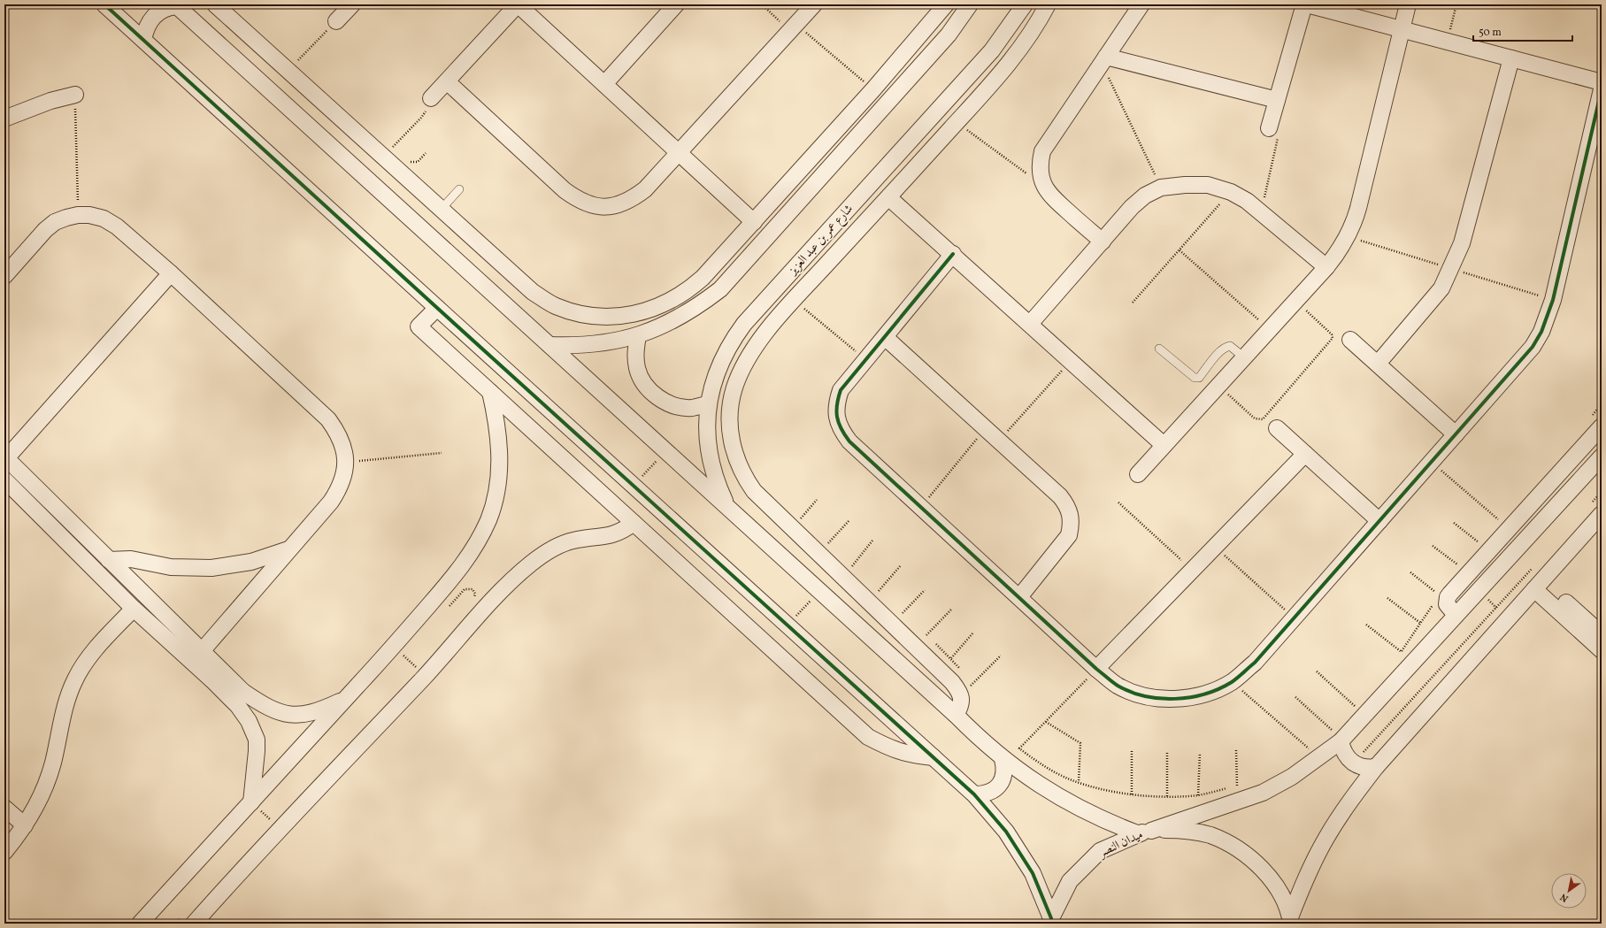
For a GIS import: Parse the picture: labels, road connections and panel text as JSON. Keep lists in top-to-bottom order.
{
  "streets": {
    "street": ["شارع عمر بن عبد العزيز", "ميدان النصر"]
  },
  "scale_bar": "50 m",
  "north": "bottom left"
}
